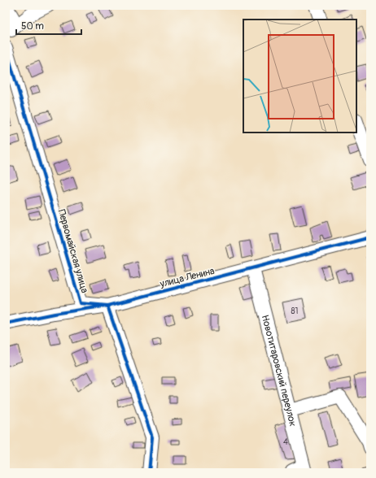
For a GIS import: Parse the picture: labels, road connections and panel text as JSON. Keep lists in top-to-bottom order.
{
  "streets": {
    "street": ["Первомайская улица", "улица Ленина", "Новотитаровский переулок"]
  },
  "crossings": [
    ["Первомайская улица", "улица Ленина"],
    ["улица Ленина", "Новотитаровский переулок"]
  ],
  "house_numbers": ["81", "4"],
  "scale_bar": "50 m"
}
